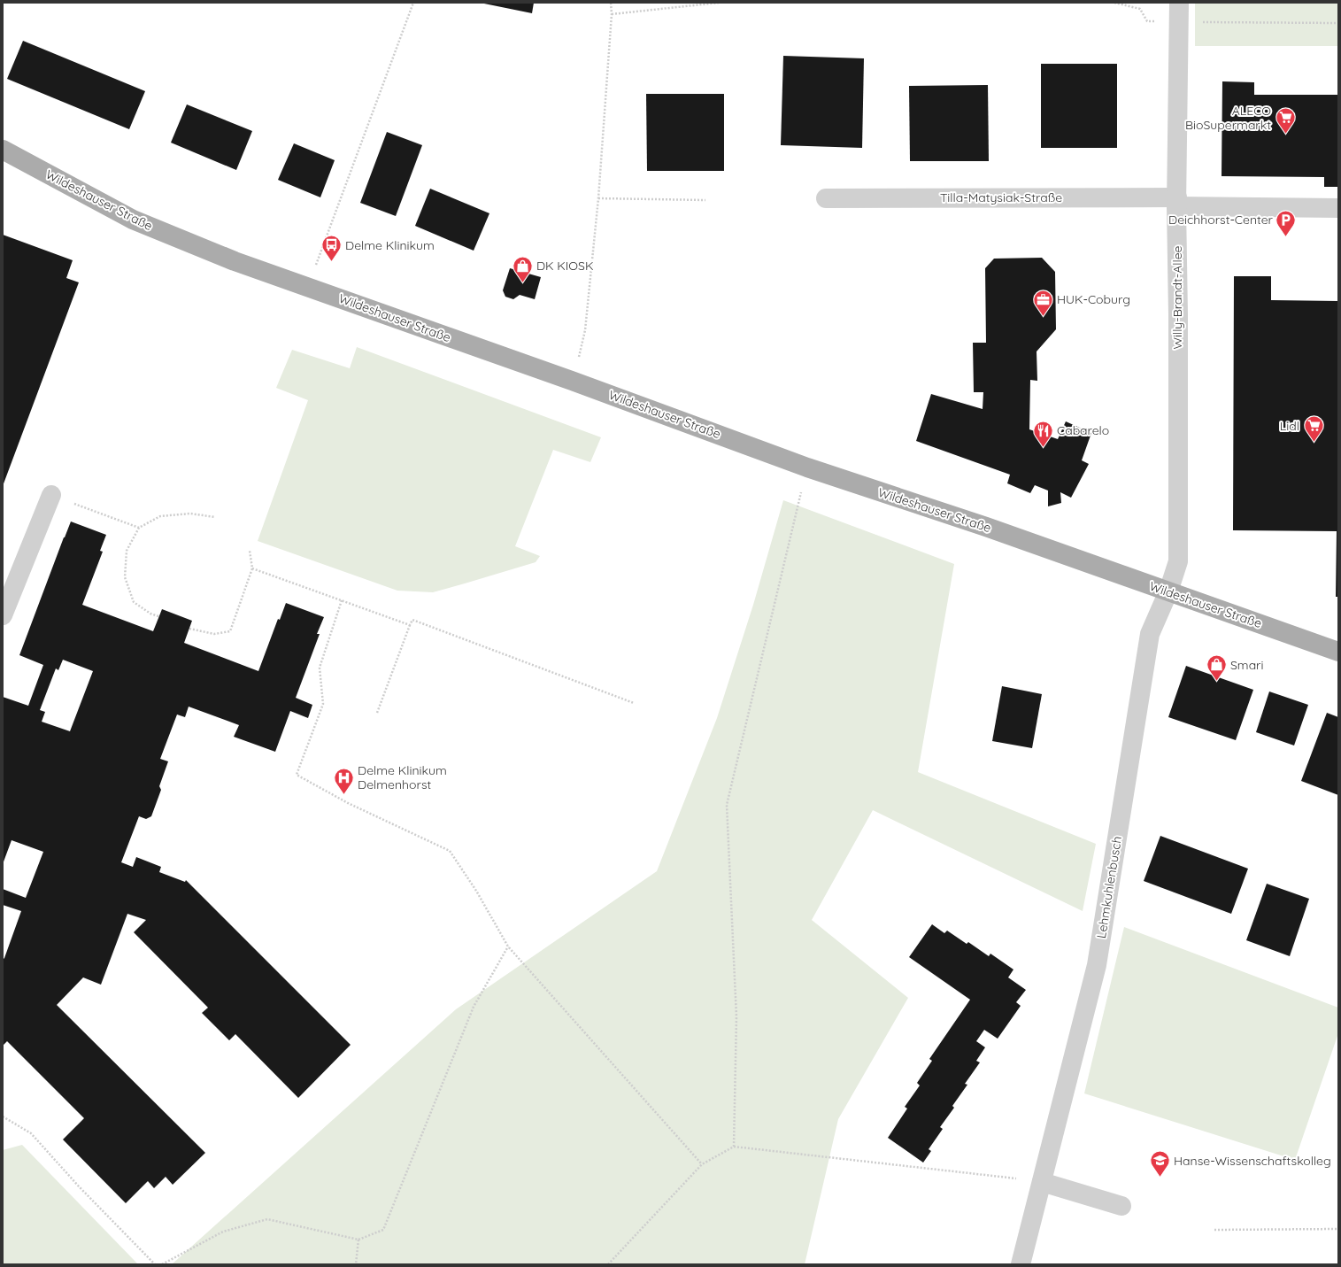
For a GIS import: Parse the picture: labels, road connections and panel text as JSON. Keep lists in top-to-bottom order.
{
  "streets": {
    "main road": ["Wildeshauser Straße"],
    "street": ["Tilla-Matysiak-Straße", "Willy-Brandt-Allee", "Lehmkuhlenbusch"]
  },
  "crossings": [
    ["Tilla-Matysiak-Straße", "Willy-Brandt-Allee"],
    ["Wildeshauser Straße", "Willy-Brandt-Allee"],
    ["Wildeshauser Straße", "Lehmkuhlenbusch"],
    ["Willy-Brandt-Allee", "Lehmkuhlenbusch"]
  ],
  "places": {
    "supermarket": ["ALECO BioSupermarkt", "Lidl"],
    "parking": ["Deichhorst-Center"],
    "bus stop": ["Delme Klinikum"],
    "shop": ["DK KIOSK", "Smari"],
    "office": ["HUK-Coburg"],
    "restaurant": ["Cabarelo"],
    "hospital": ["Delme Klinikum Delmenhorst"],
    "school or university": ["Hanse-Wissenschaftskolleg"]
  }
}
